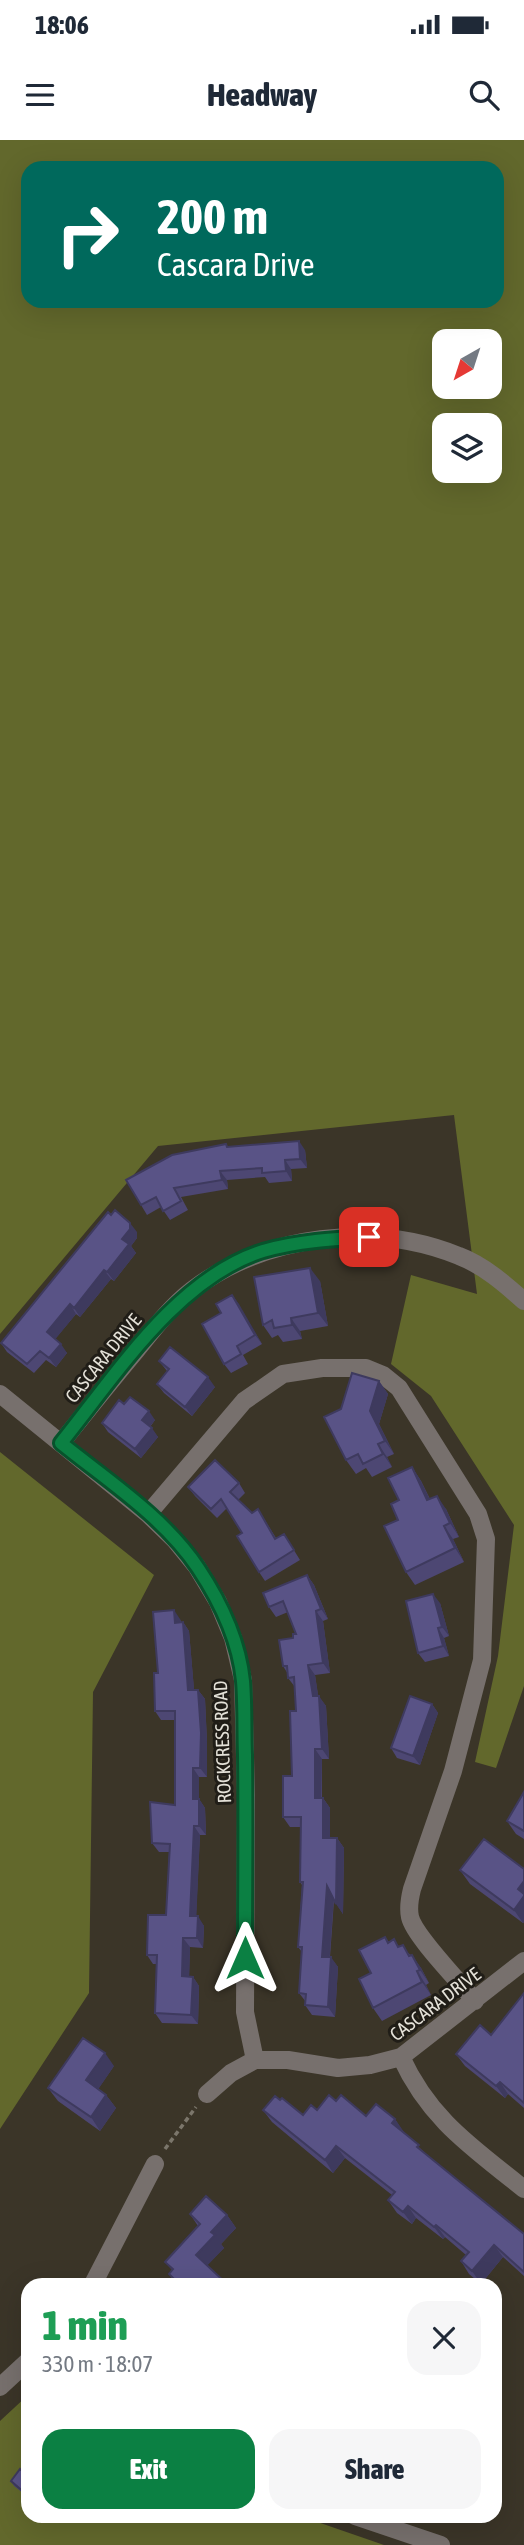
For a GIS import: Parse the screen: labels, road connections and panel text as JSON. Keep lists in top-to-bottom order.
{
  "streets": {
    "street": ["CASCARA DRIVE", "ROCKCRESS ROAD"]
  },
  "crossings": [
    ["CASCARA DRIVE", "ROCKCRESS ROAD"]
  ],
  "north": "bottom left",
  "page": {
    "status": "18:06",
    "header": "Headway",
    "turn": ["200 m", "Cascara Drive"],
    "heading": ["1 min", "330 m · 18:07"],
    "buttons": ["Exit", "Share"]
  }
}
